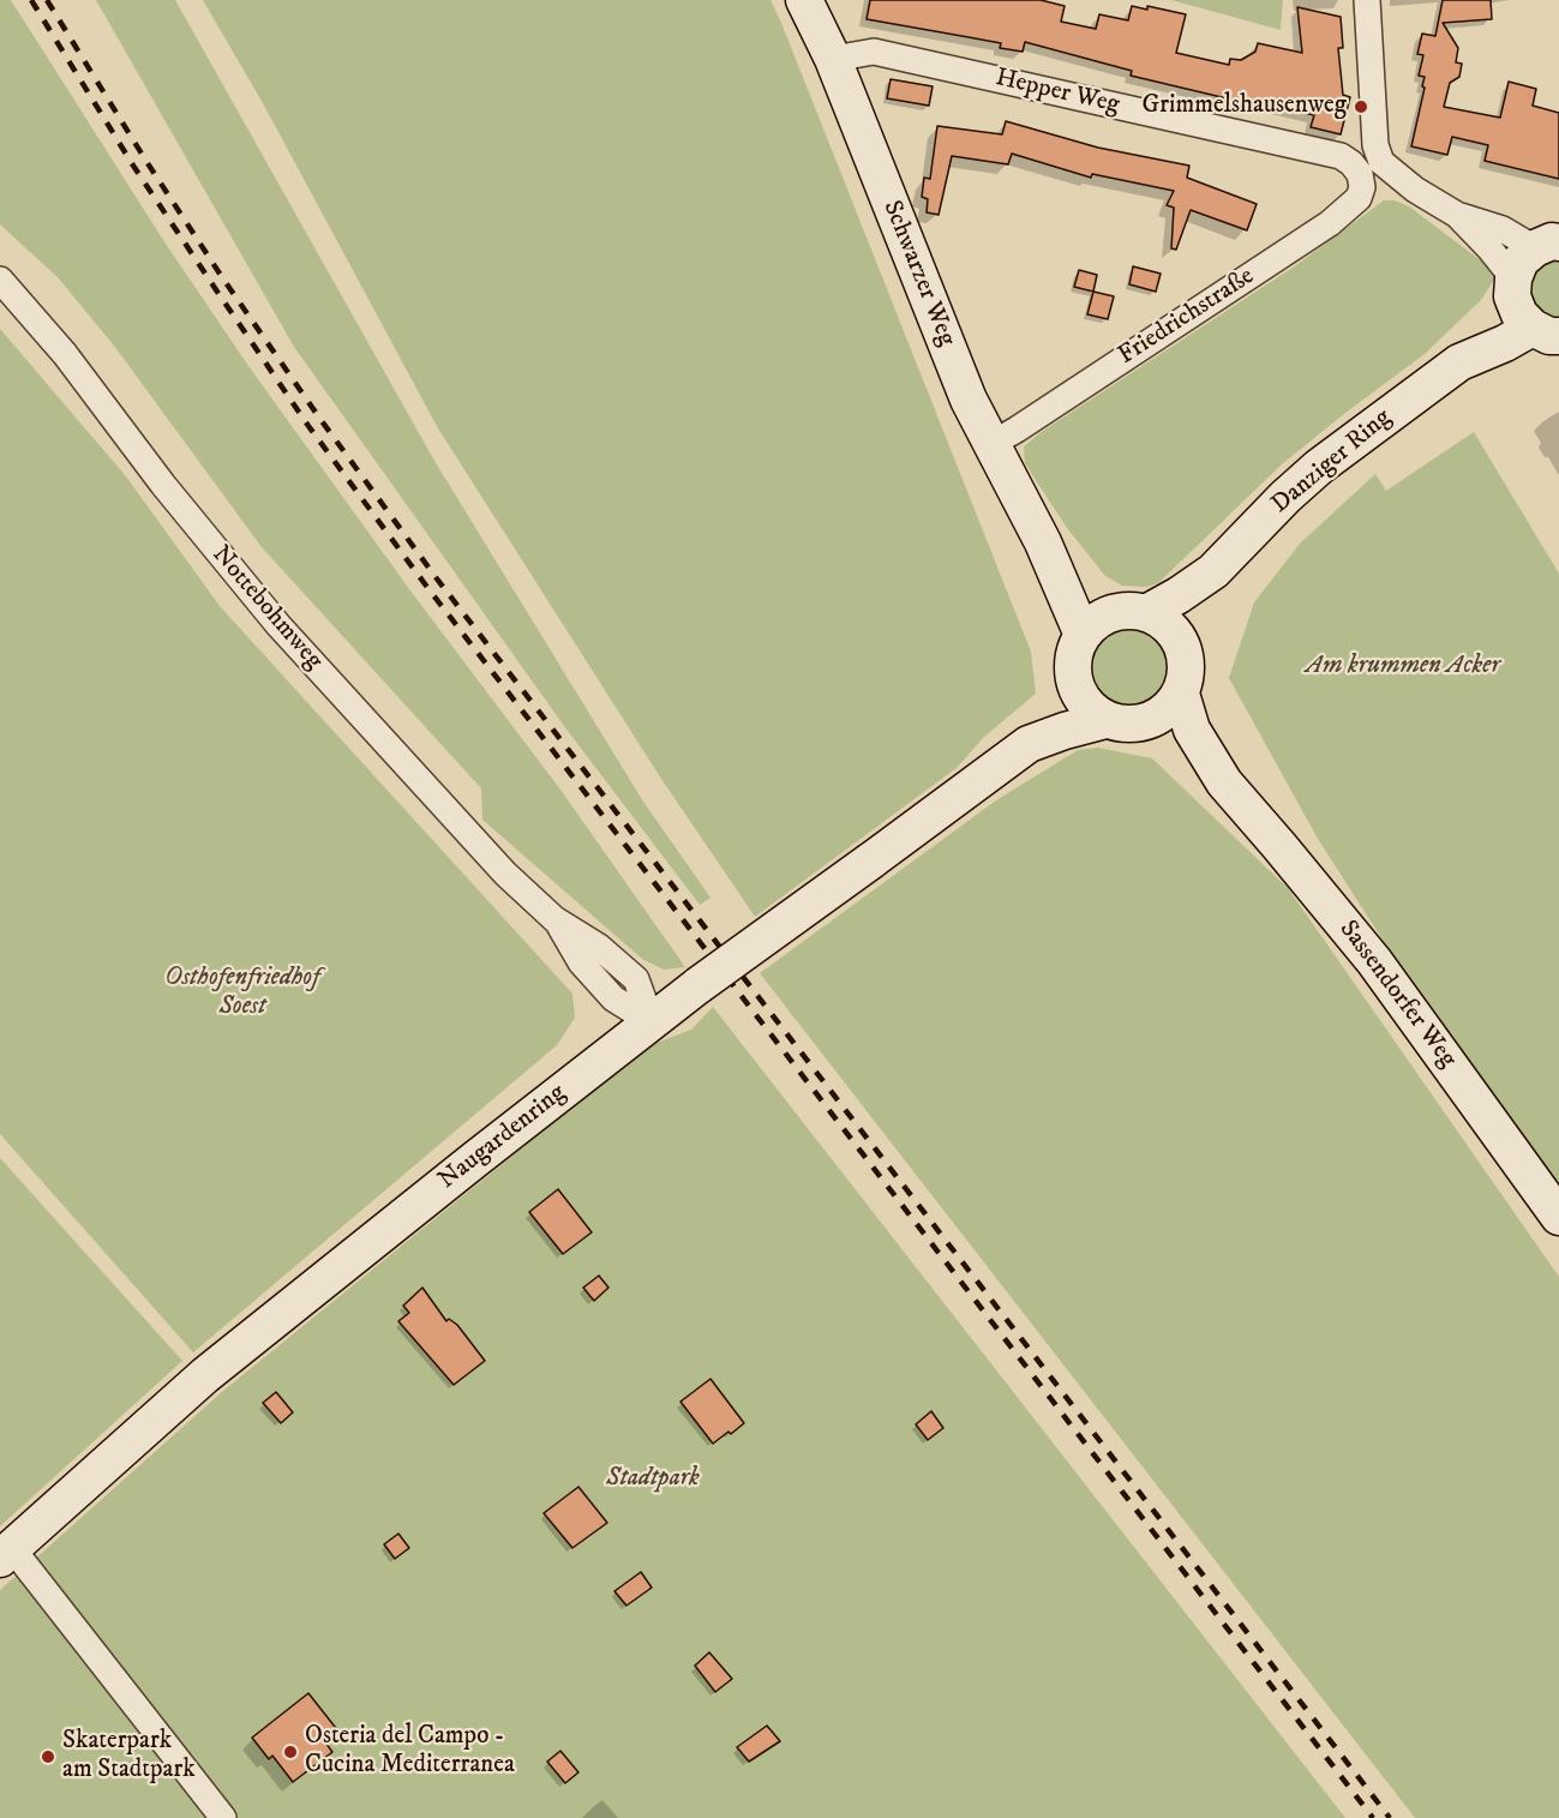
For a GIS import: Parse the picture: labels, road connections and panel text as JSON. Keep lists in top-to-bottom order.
{
  "streets": {
    "main road": [
      "Schwarzer Weg",
      "Danziger Ring",
      "Sassendorfer Weg",
      "Naugardenring"
    ],
    "street": ["Hepper Weg", "Friedrichstraße", "Nottebohmweg"]
  },
  "crossings": [
    ["Hepper Weg", "Schwarzer Weg"],
    ["Hepper Weg", "Friedrichstraße"],
    ["Hepper Weg", "Danziger Ring"],
    ["Schwarzer Weg", "Friedrichstraße"],
    ["Schwarzer Weg", "Danziger Ring"],
    ["Schwarzer Weg", "Sassendorfer Weg"],
    ["Schwarzer Weg", "Naugardenring"],
    ["Danziger Ring", "Sassendorfer Weg"],
    ["Danziger Ring", "Naugardenring"],
    ["Nottebohmweg", "Naugardenring"],
    ["Sassendorfer Weg", "Naugardenring"]
  ],
  "parks": ["Am krummen Acker", "Osthofenfriedhof Soest", "Stadtpark"],
  "places": ["Grimmelshausenweg", "Osteria del Campo - Cucina Mediterranea", "Skaterpark am Stadtpark"]
}
